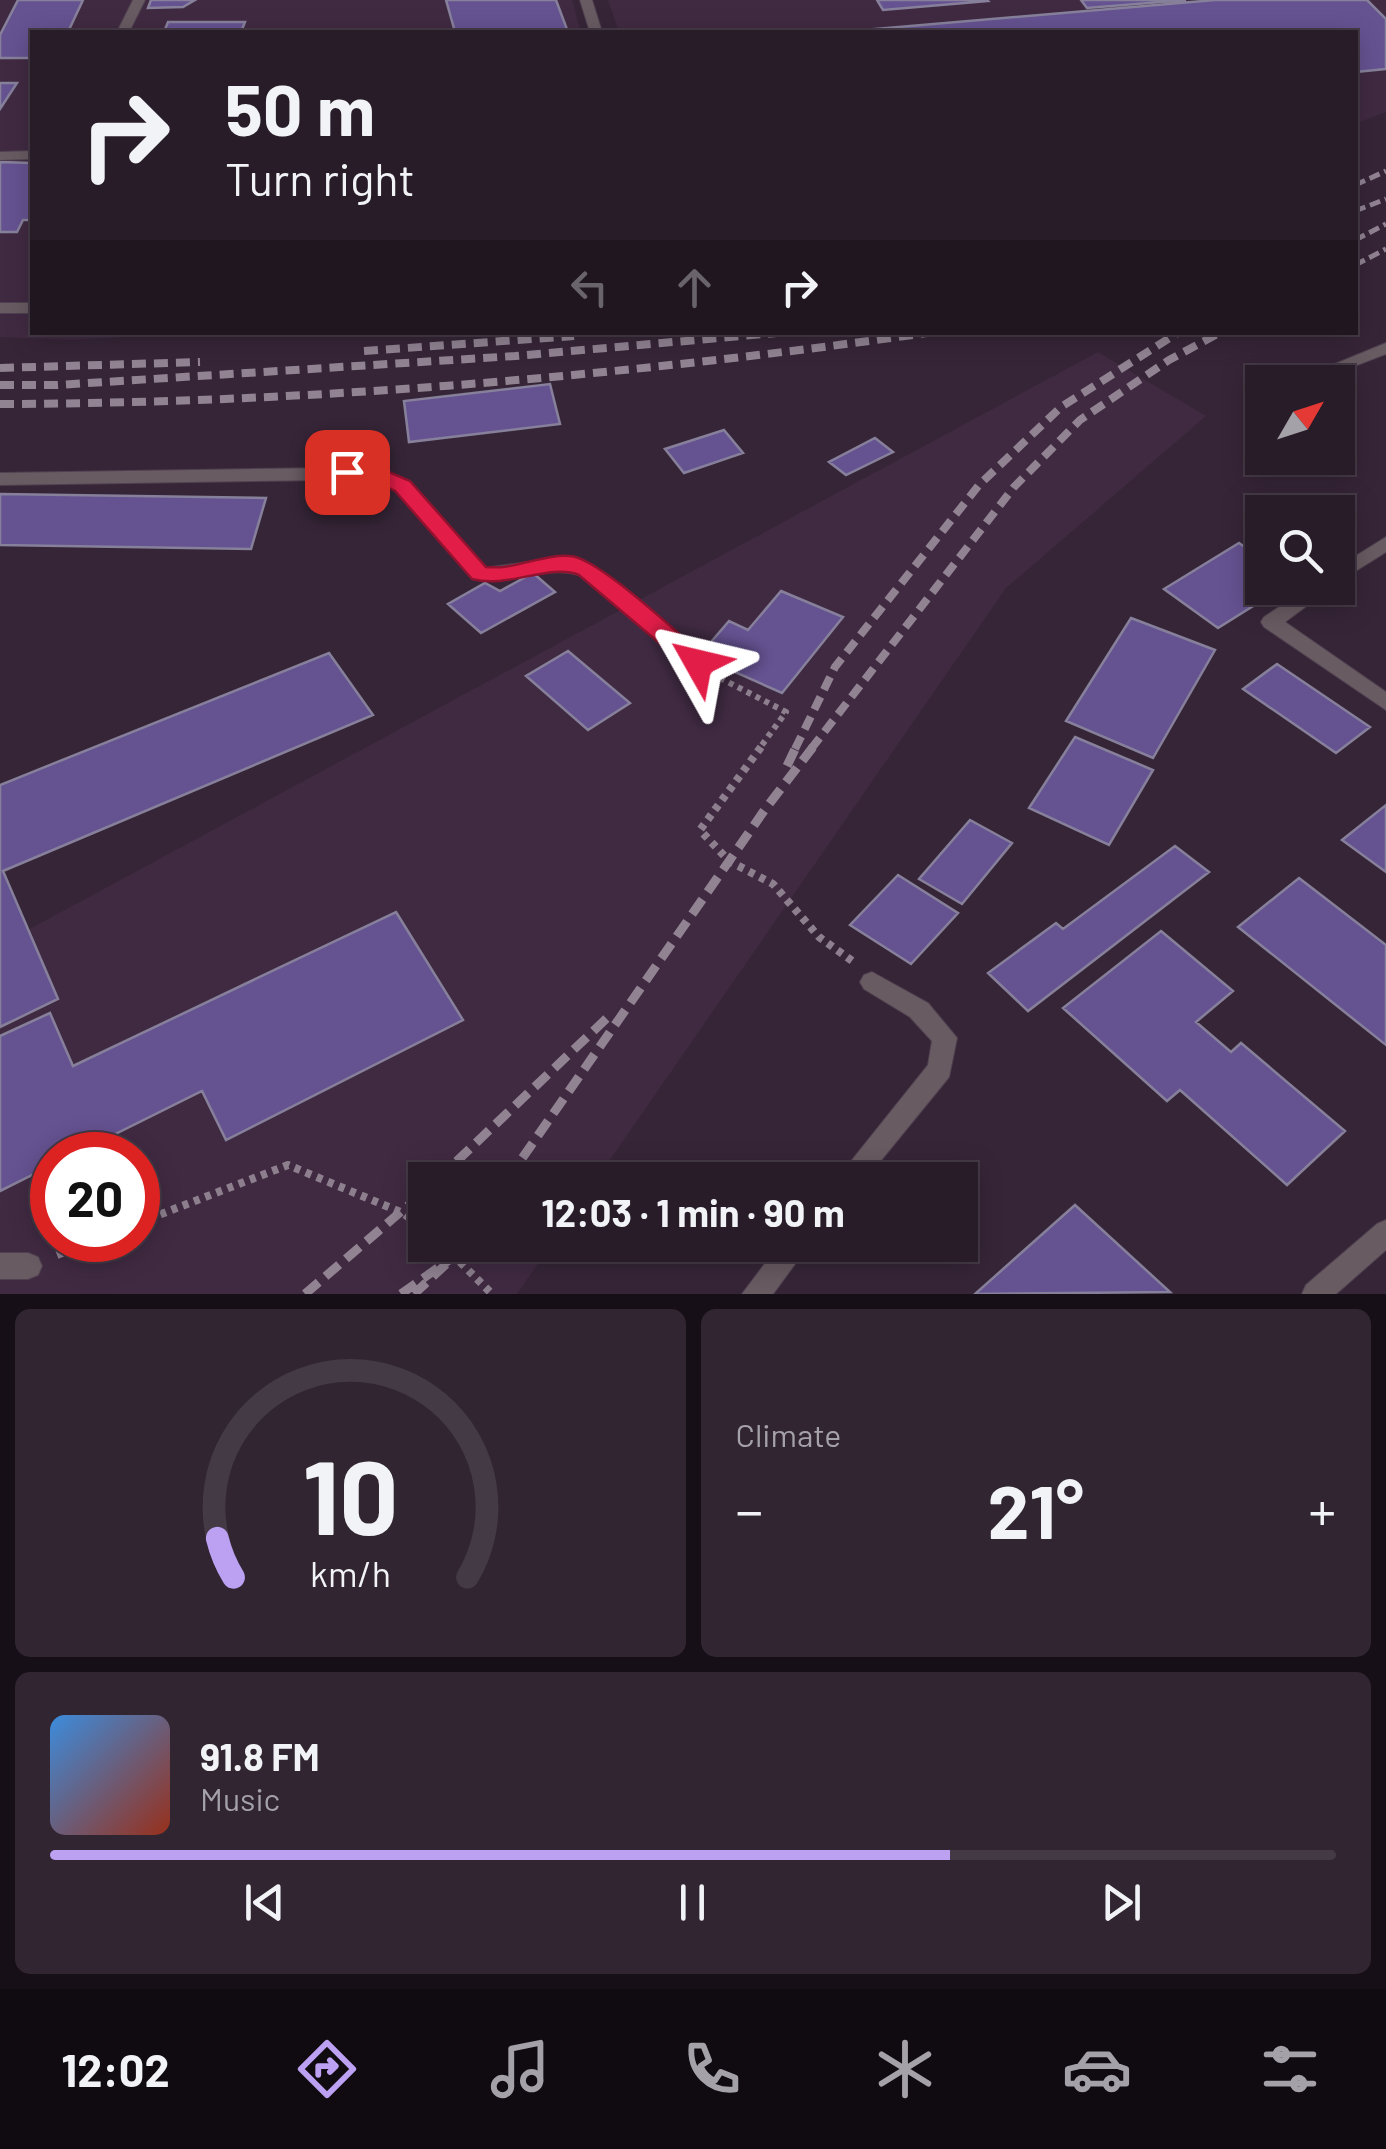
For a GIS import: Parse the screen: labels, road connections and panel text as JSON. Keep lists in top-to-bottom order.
{
  "north": "top right",
  "page": {
    "turn": ["50 m", "Turn right"],
    "limit": "20",
    "trip": "12:03 · 1 min · 90 m",
    "tile": "Climate",
    "heat": ["−", "21°", "+"],
    "song": ["91.8 FM", "Music"],
    "tabs": "12:02",
    "gauge": ["10", "km/h"]
  }
}
